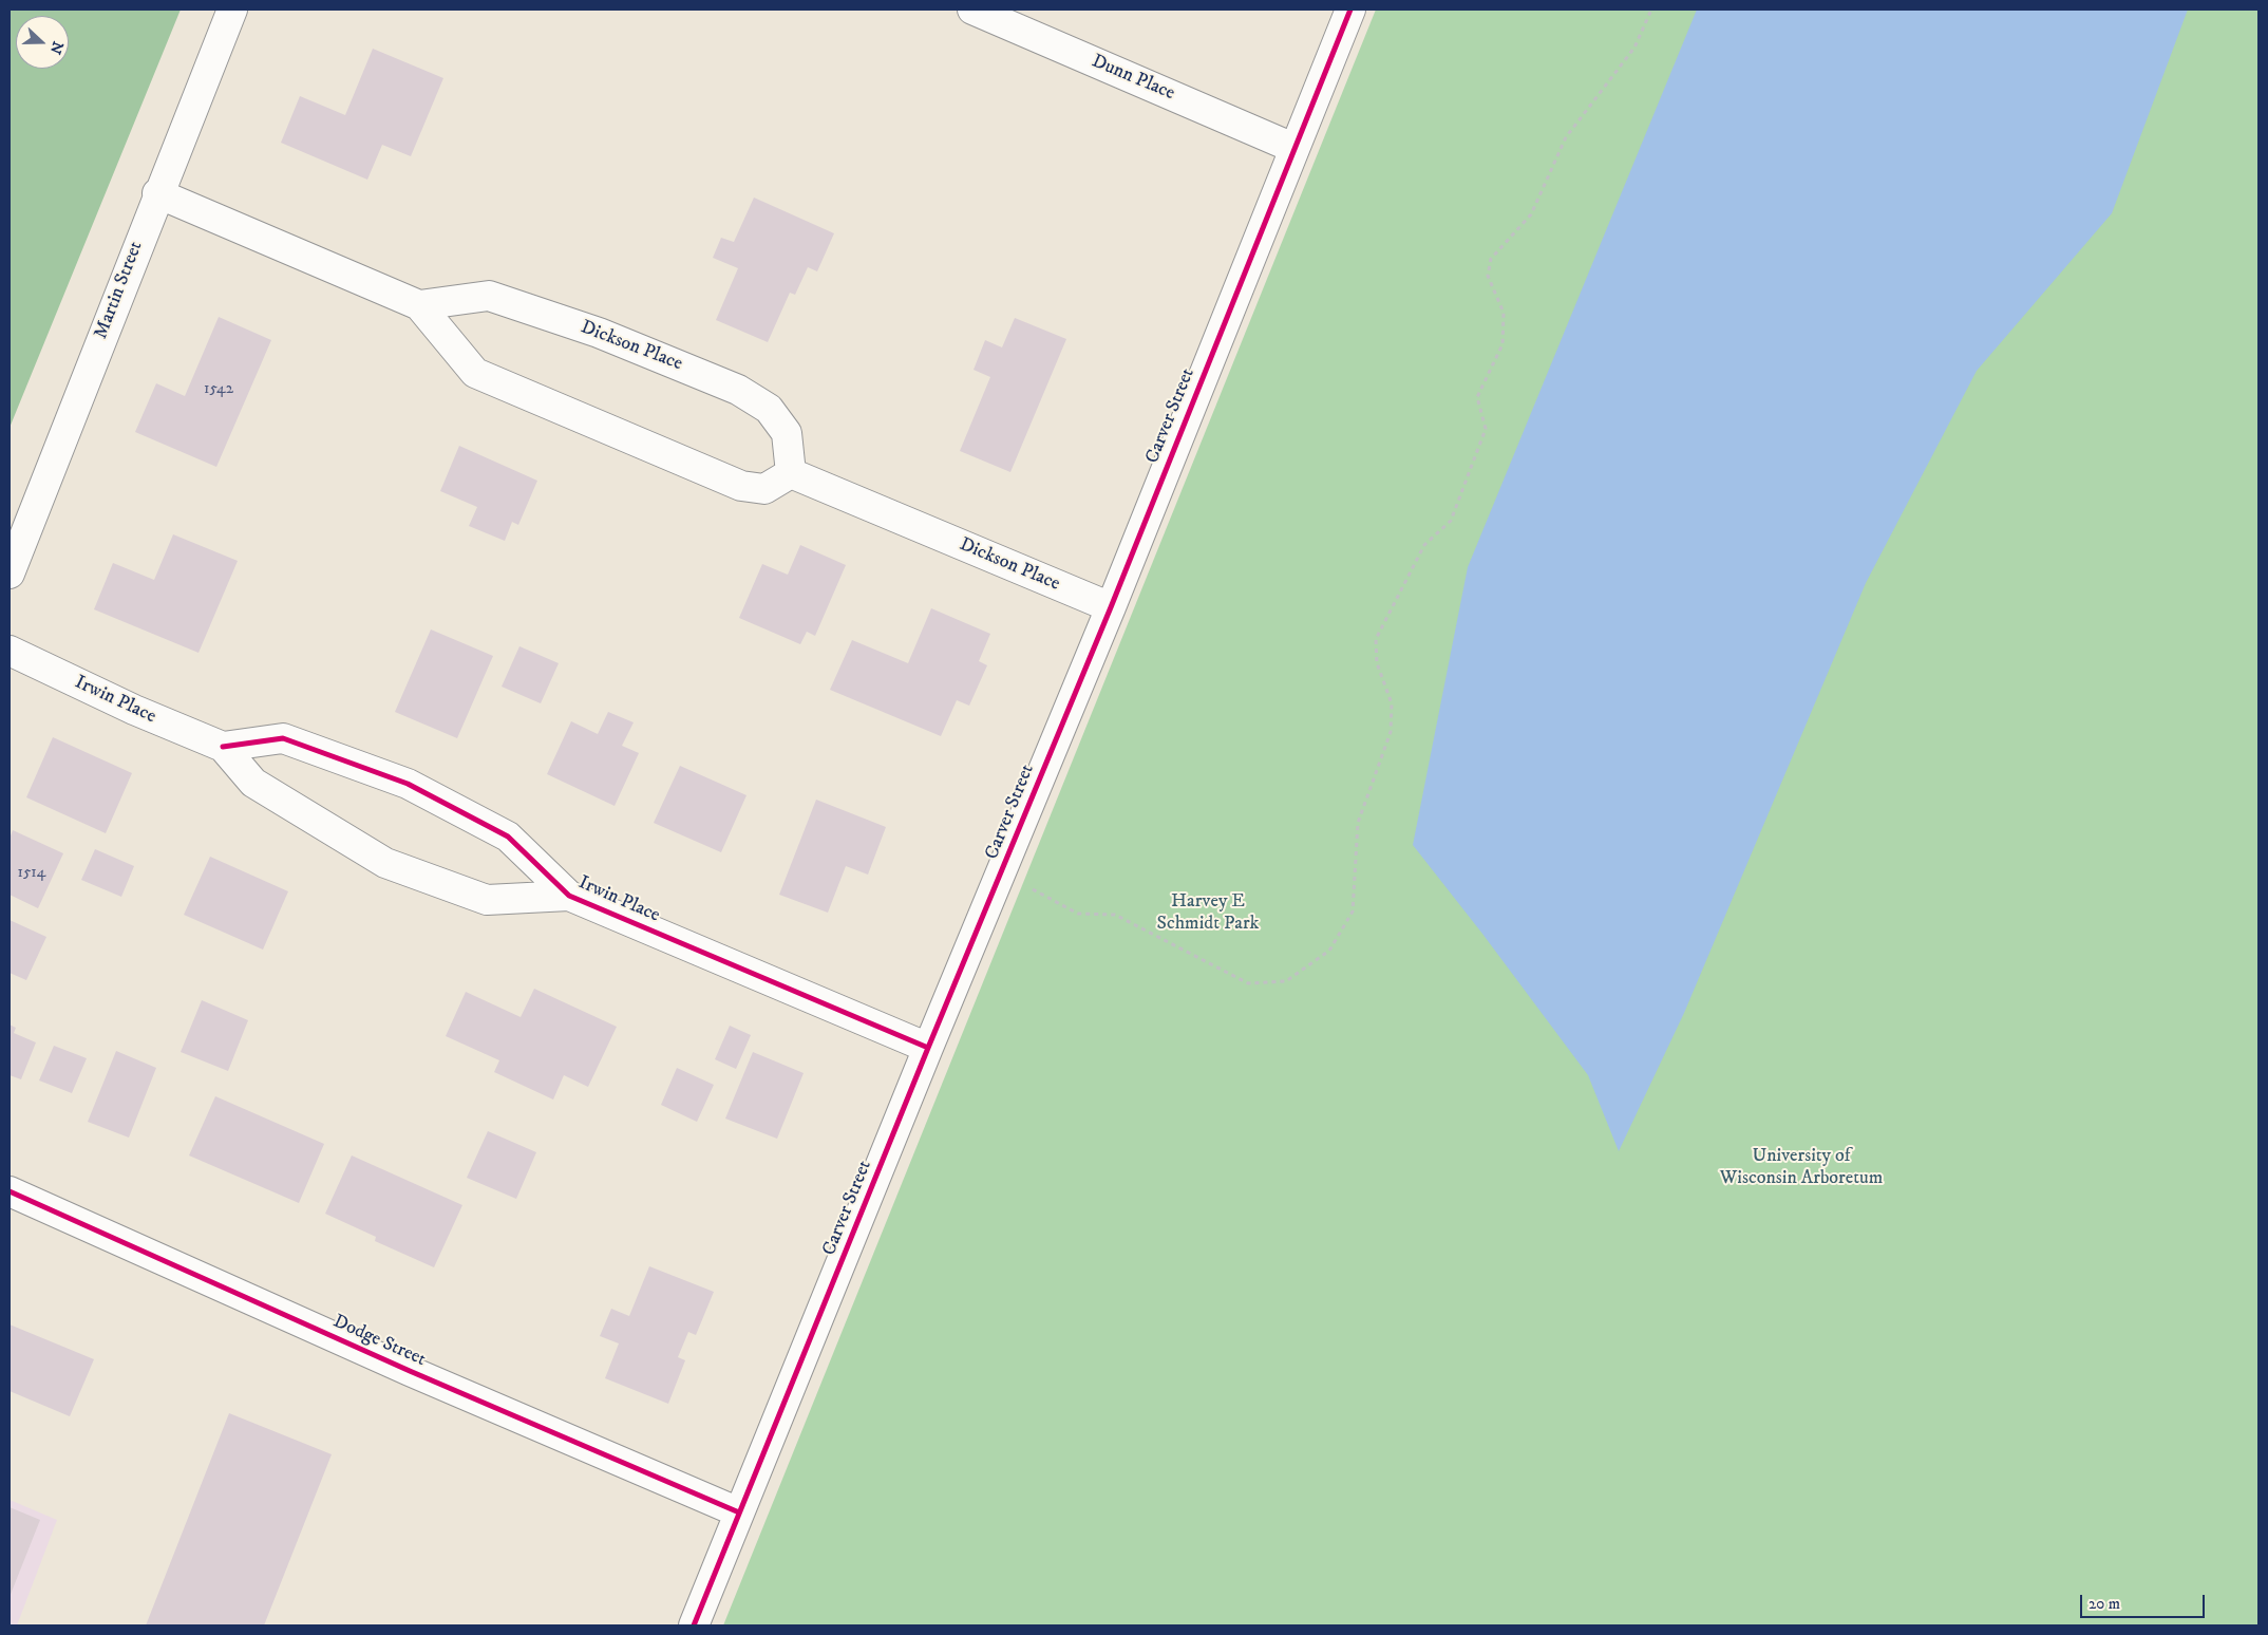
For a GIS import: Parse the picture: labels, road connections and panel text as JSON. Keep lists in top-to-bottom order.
{
  "streets": {
    "street": [
      "Dunn Place",
      "Martin Street",
      "Dickson Place",
      "Carver Street",
      "Irwin Place",
      "Dodge Street"
    ]
  },
  "crossings": [
    ["Dunn Place", "Carver Street"],
    ["Dickson Place", "Carver Street"],
    ["Carver Street", "Irwin Place"],
    ["Carver Street", "Dodge Street"]
  ],
  "parks": ["Harvey E Schmidt Park", "University of Wisconsin Arboretum"],
  "house_numbers": ["1542", "1514"],
  "scale_bar": "20 m",
  "north": "right"
}
